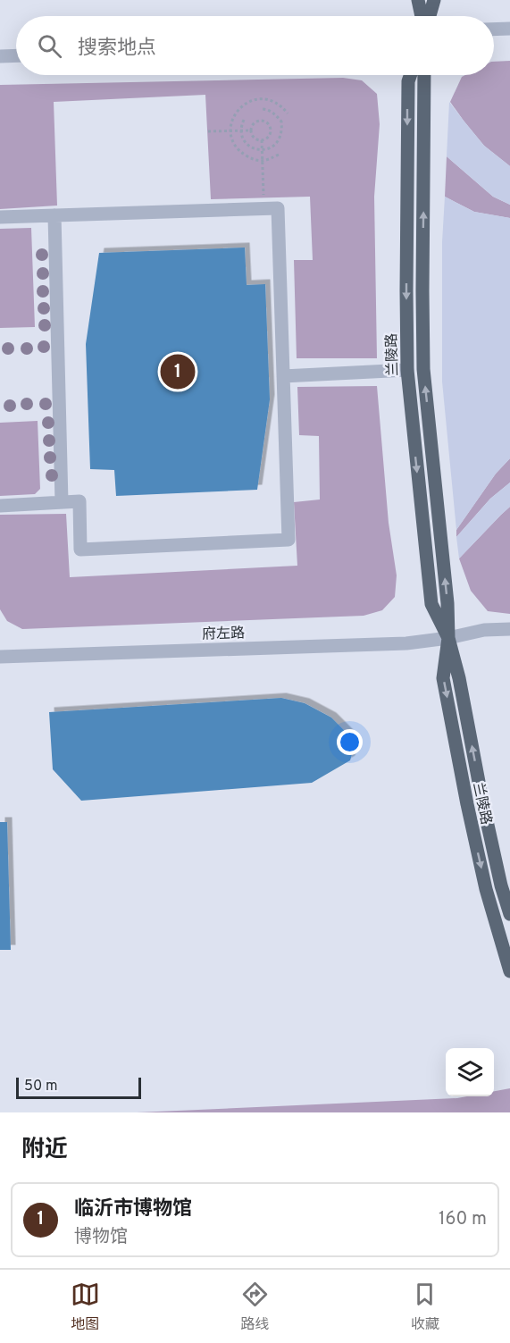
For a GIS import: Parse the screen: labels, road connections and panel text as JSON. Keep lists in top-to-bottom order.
{
  "streets": {
    "main road": ["兰陵路"],
    "street": ["府左路"]
  },
  "crossings": [
    ["兰陵路", "府左路"]
  ],
  "scale_bar": "50 m",
  "page": {
    "search": "搜索地点",
    "pins": "1",
    "scale": "50 m",
    "heading": "附近",
    "list": [
      {
        "mark": "1",
        "name": "临沂市博物馆",
        "note": "博物馆",
        "value": "160 m"
      }
    ],
    "nav": ["地图", "路线", "收藏"]
  }
}
